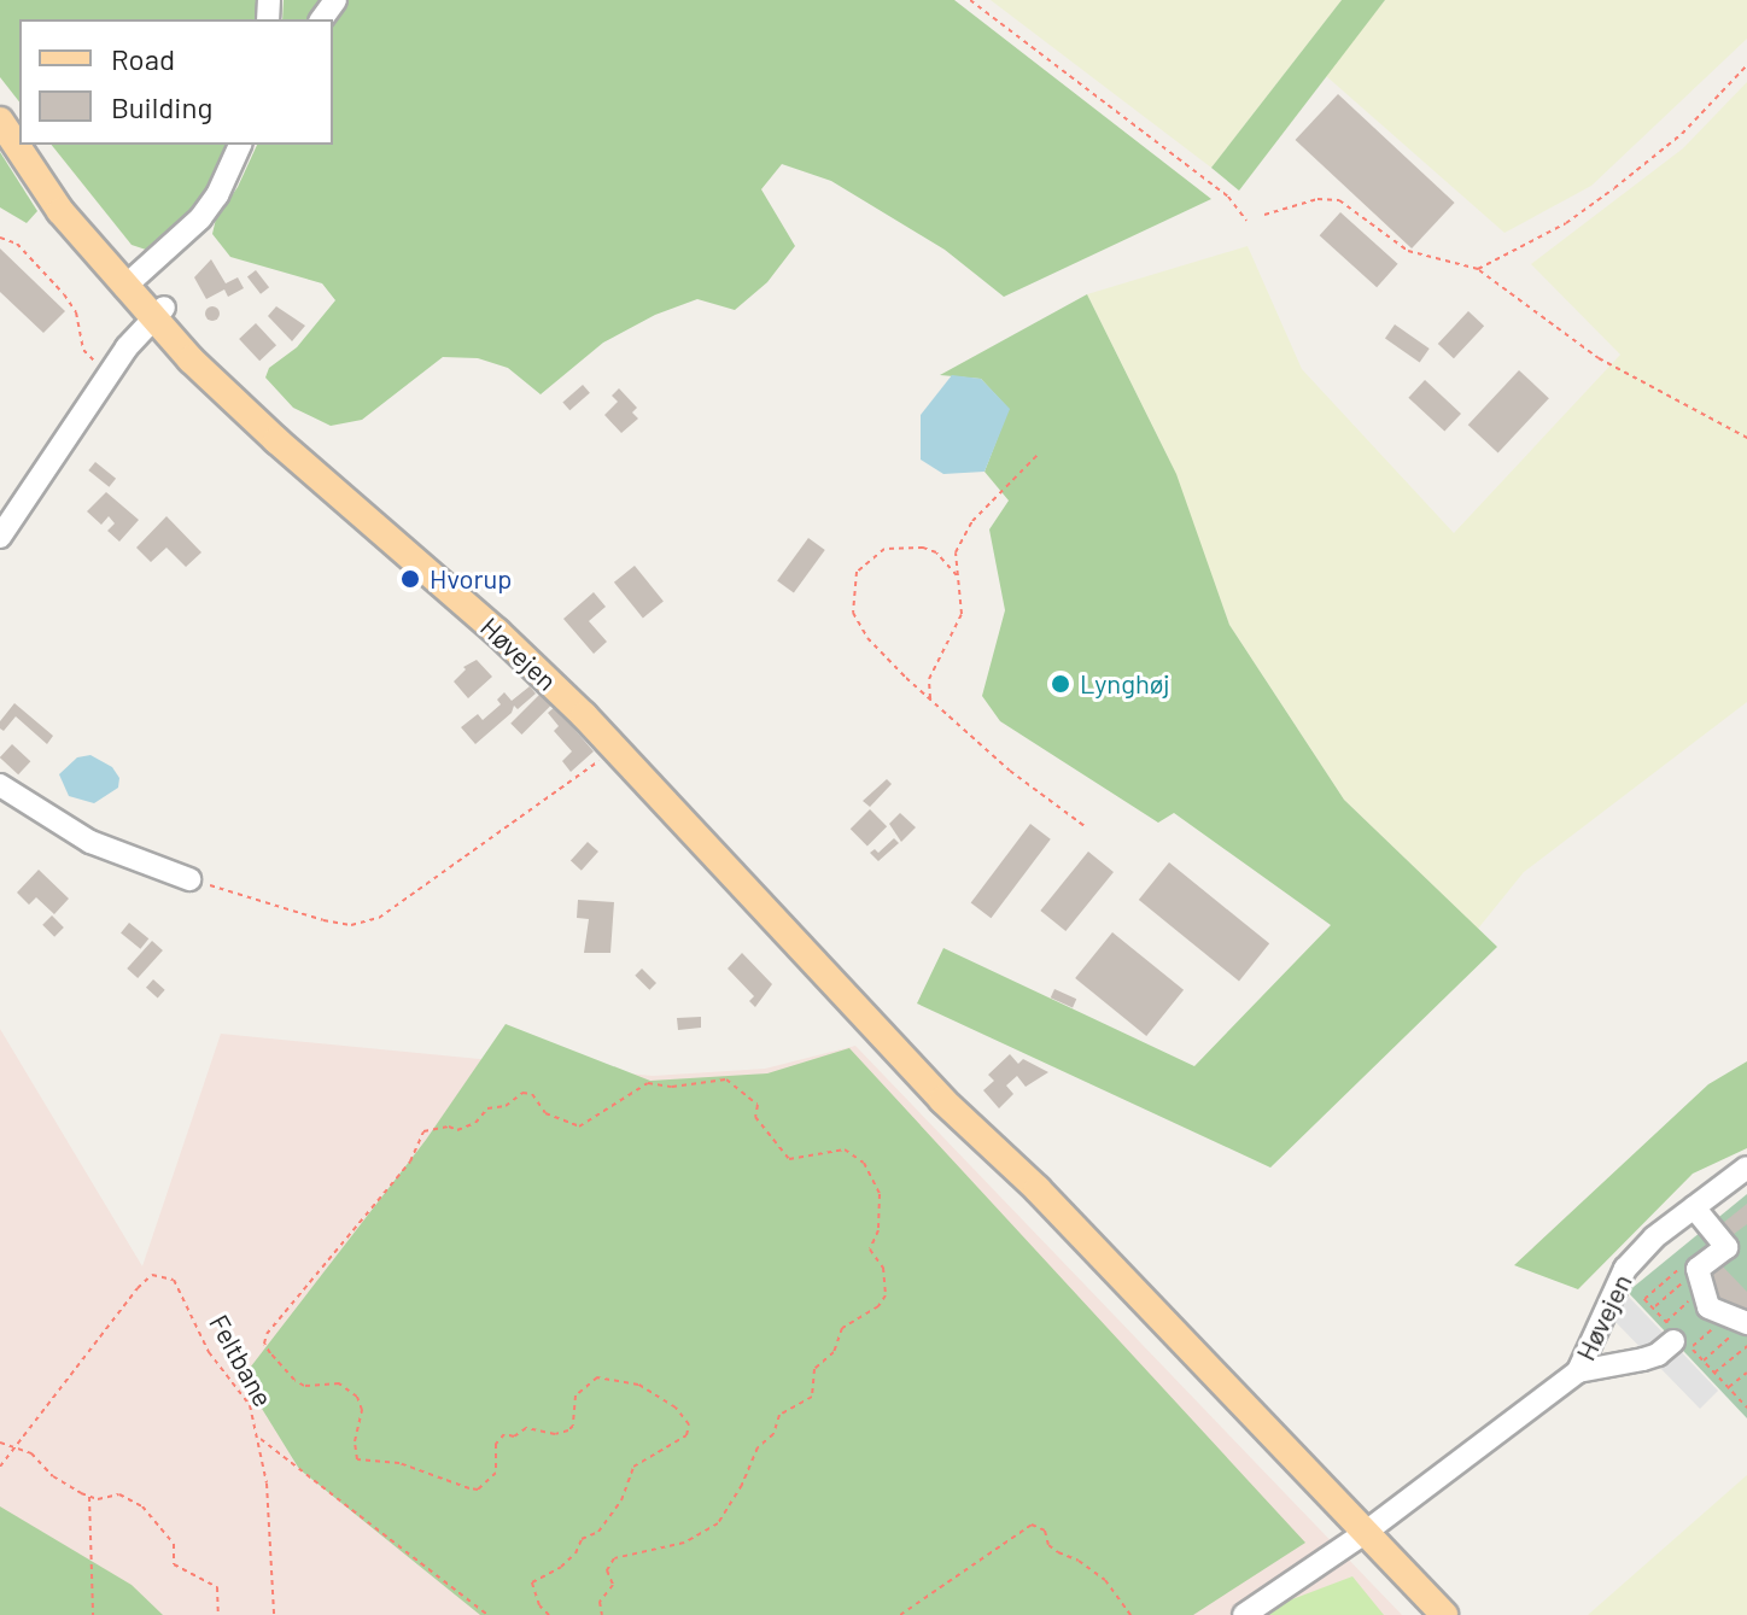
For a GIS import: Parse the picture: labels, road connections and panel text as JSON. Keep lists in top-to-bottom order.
{
  "streets": {
    "main road": ["Høvejen"],
    "path": ["Feltbane"]
  },
  "places": ["Hvorup", "Lynghøj"],
  "legend": ["Road", "Building"]
}
